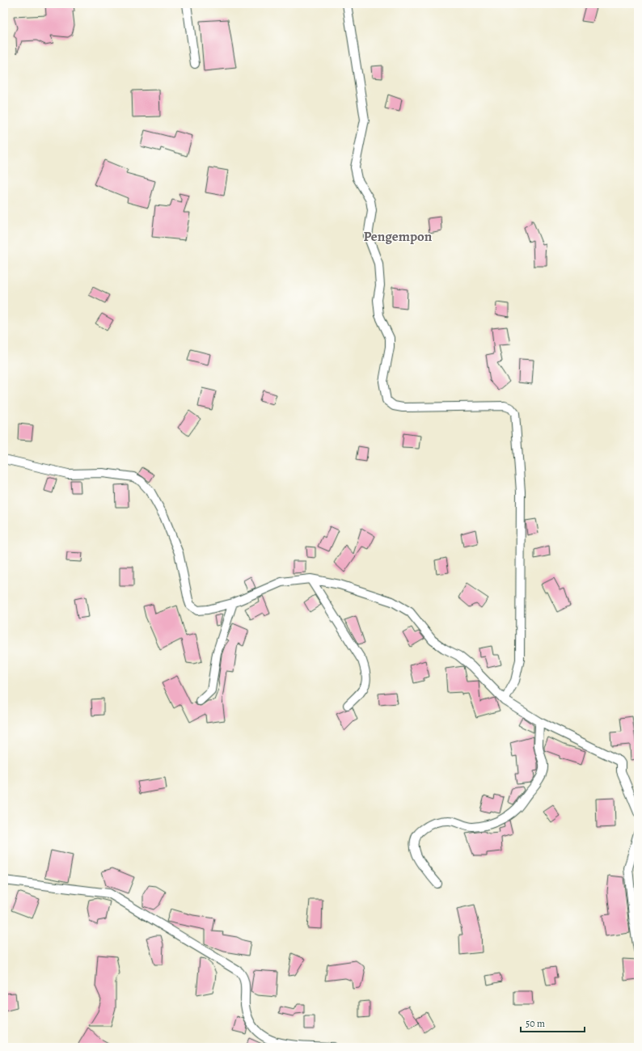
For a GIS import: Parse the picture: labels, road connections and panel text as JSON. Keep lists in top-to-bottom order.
{
  "districts": ["Pengempon"],
  "scale_bar": "50 m"
}
